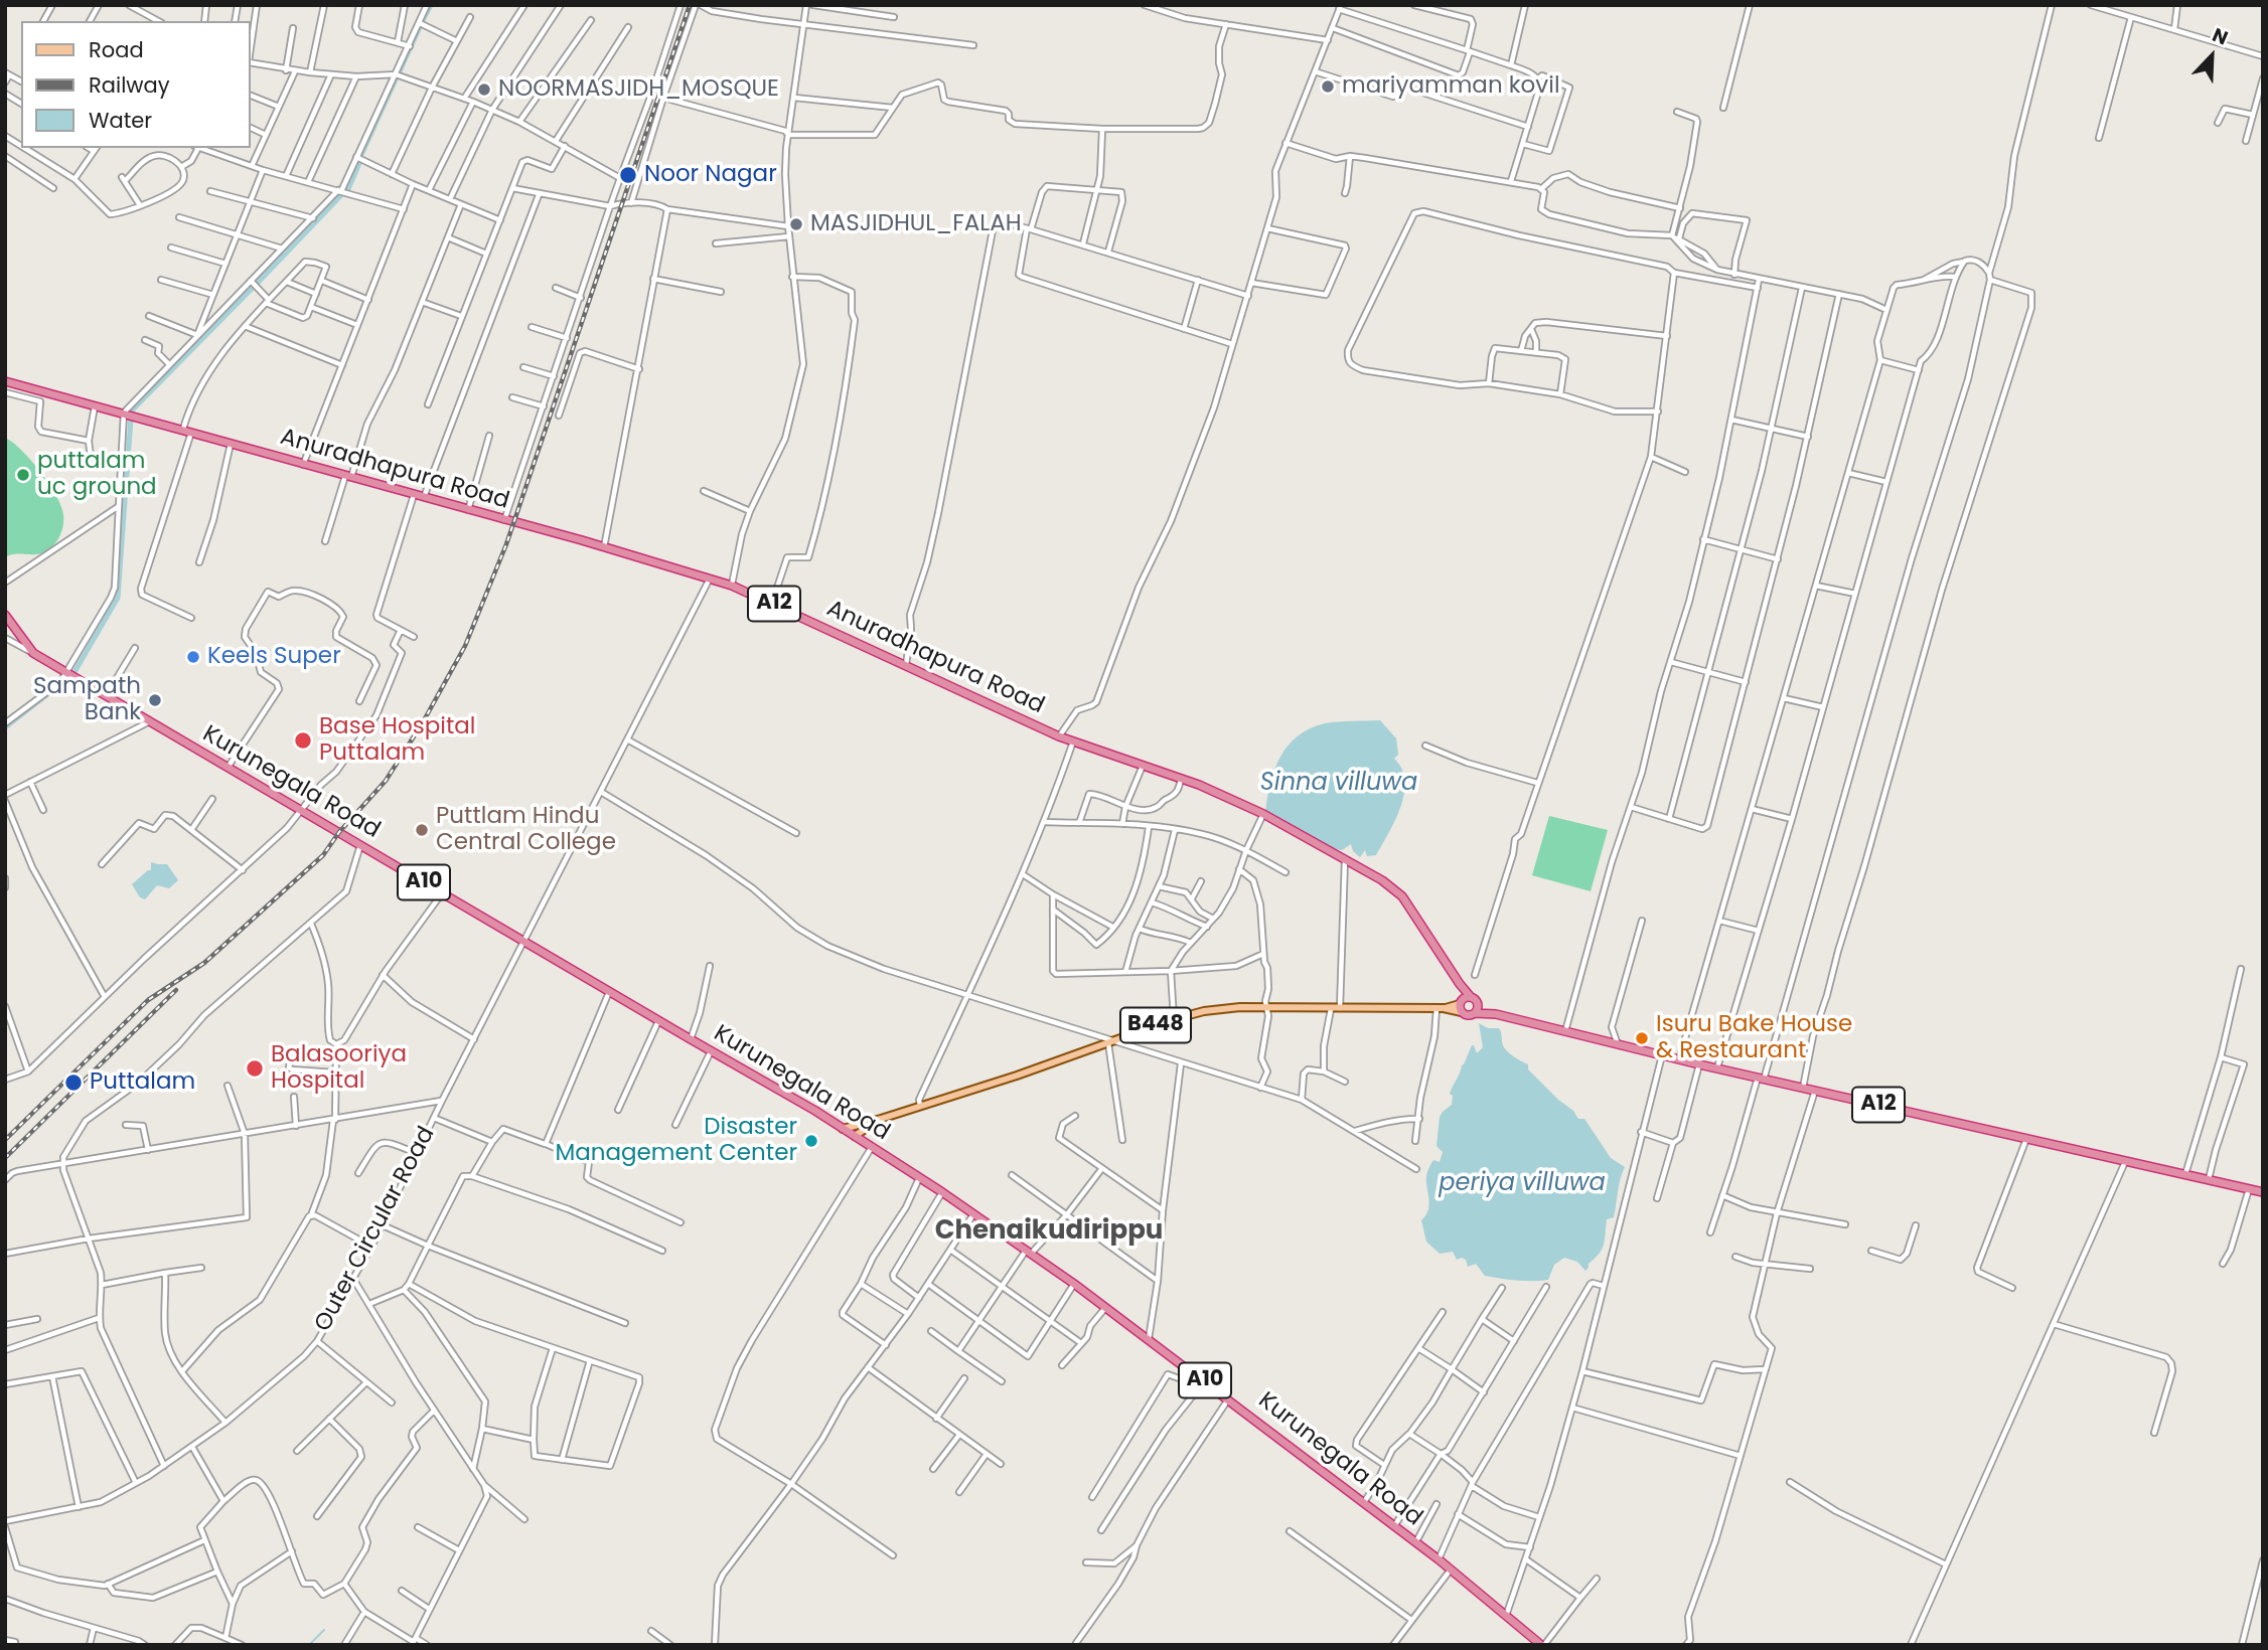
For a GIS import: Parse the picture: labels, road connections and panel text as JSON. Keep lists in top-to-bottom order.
{
  "streets": {
    "highway": [
      "Anuradhapura Road",
      "A12",
      "Kurunegala Road",
      "A10"
    ],
    "main road": ["B448"],
    "street": ["Outer Circular Road"]
  },
  "crossings": [
    ["Anuradhapura Road", "A12"],
    ["Anuradhapura Road", "B448"],
    ["Anuradhapura Road", "Outer Circular Road"],
    ["Kurunegala Road", "B448"],
    ["Kurunegala Road", "Outer Circular Road"]
  ],
  "districts": ["Chenaikudirippu"],
  "water": ["Sinna villuwa", "periya villuwa"],
  "places": [
    "mariyamman kovil",
    "NOORMASJIDH_MOSQUE",
    "Noor Nagar",
    "MASJIDHUL_FALAH",
    "puttalam uc ground",
    "Keels Super",
    "Sampath Bank",
    "Base Hospital Puttalam",
    "Puttlam Hindu Central College",
    "Isuru Bake House & Restaurant",
    "Balasooriya Hospital",
    "Puttalam",
    "Disaster Management Center"
  ],
  "legend": ["Road", "Railway", "Water"],
  "north": "top right"
}
